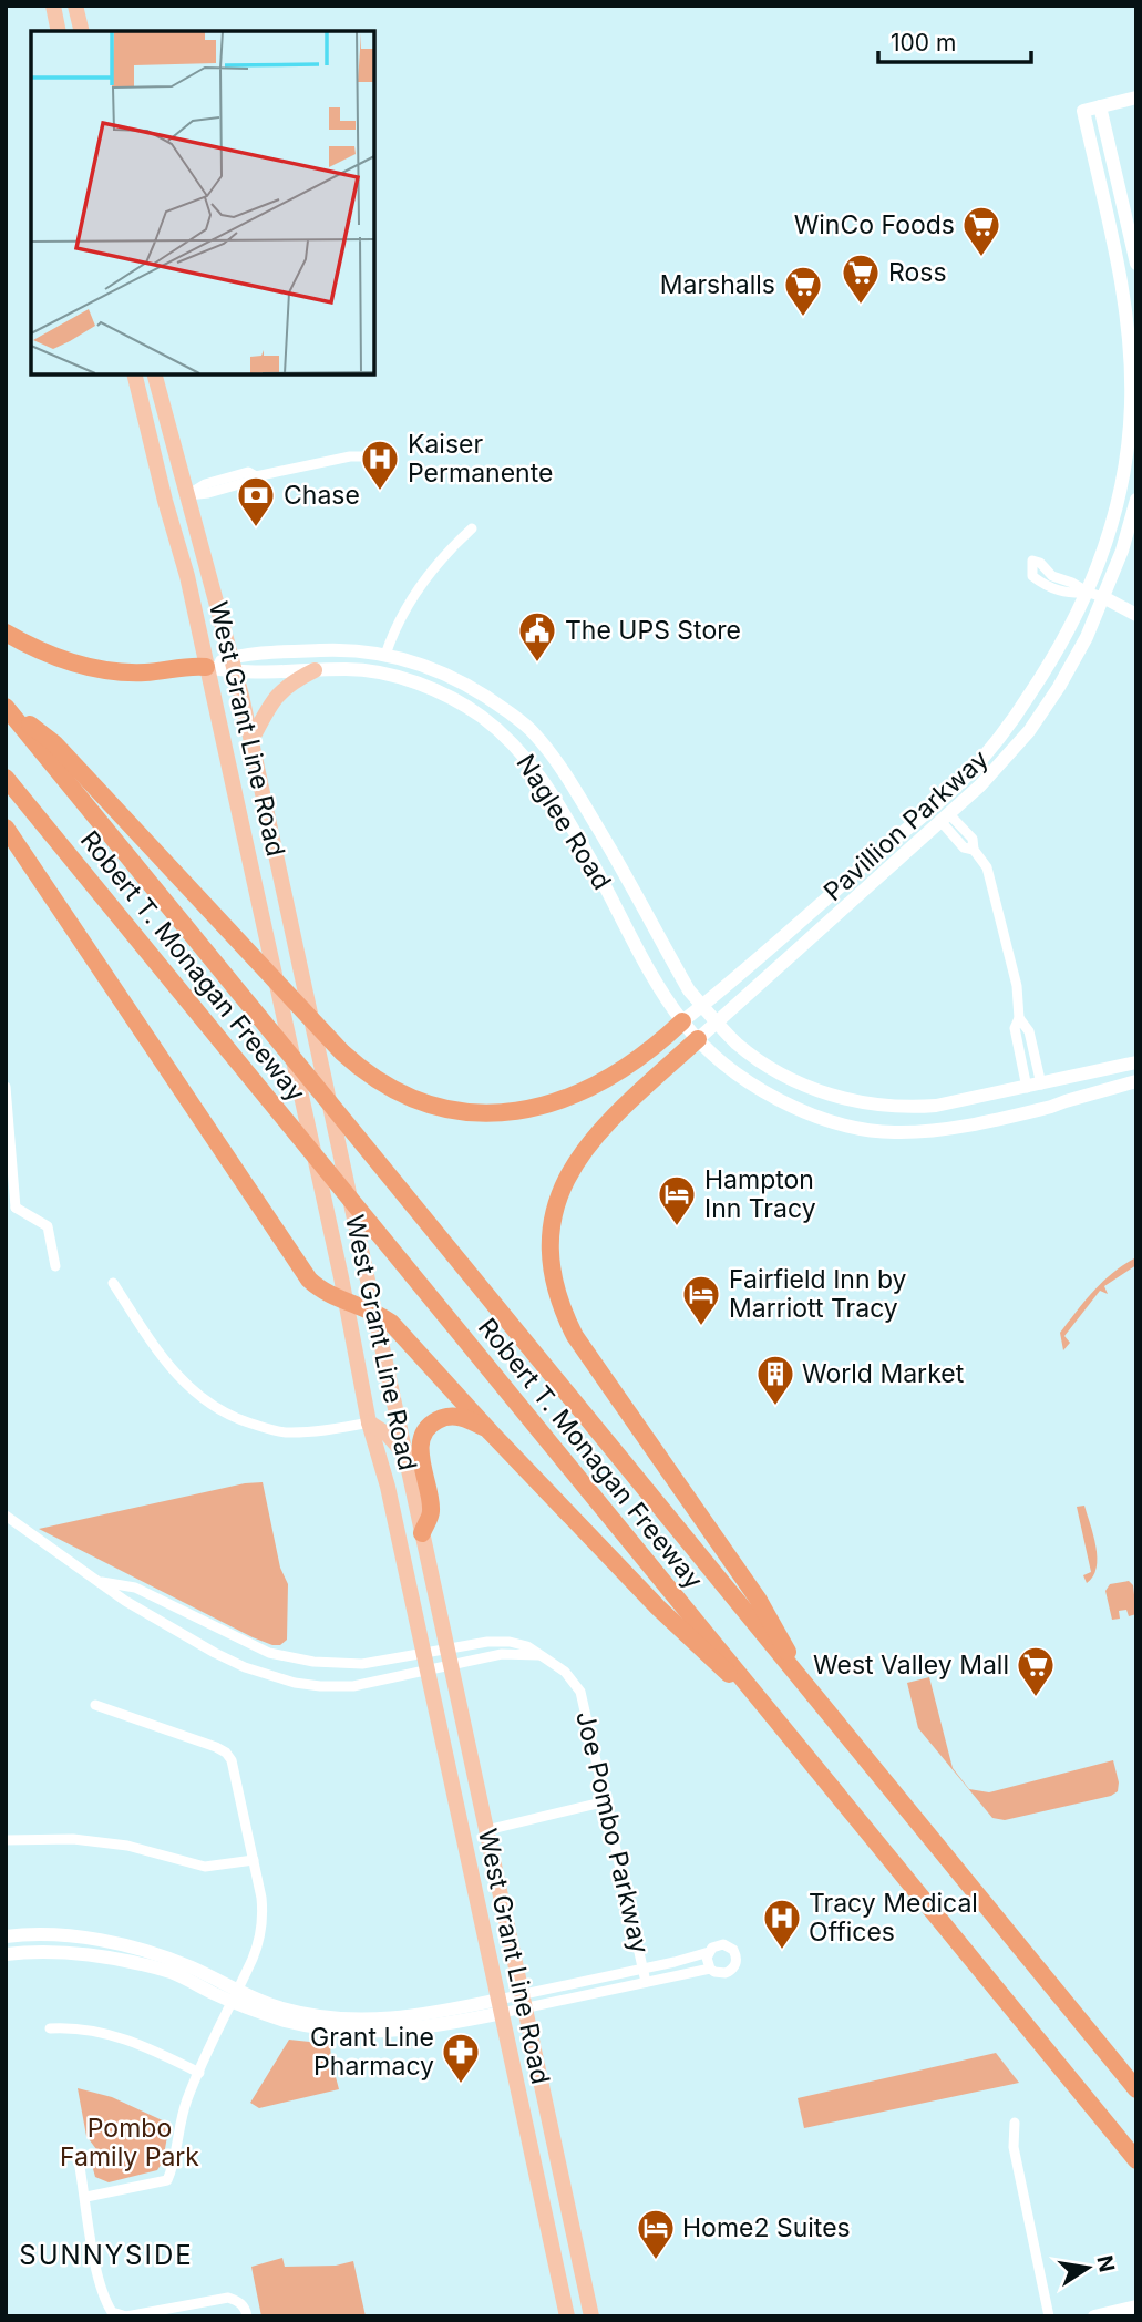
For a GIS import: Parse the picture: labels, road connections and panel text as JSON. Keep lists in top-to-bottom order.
{
  "streets": {
    "highway": ["Robert T. Monagan Freeway"],
    "main road": ["West Grant Line Road", "Naglee Road", "Pavillion Parkway"],
    "street": ["Joe Pombo Parkway"]
  },
  "crossings": [
    ["West Grant Line Road", "Naglee Road"],
    ["West Grant Line Road", "Joe Pombo Parkway"],
    ["Naglee Road", "Pavillion Parkway"]
  ],
  "districts": ["SUNNYSIDE"],
  "parks": ["Pombo Family Park"],
  "places": {
    "supermarket": [
      "WinCo Foods",
      "Ross",
      "Marshalls",
      "West Valley Mall"
    ],
    "hospital": ["Kaiser Permanente", "Tracy Medical Offices"],
    "bank": ["Chase"],
    "public building": ["The UPS Store"],
    "hotel": ["Hampton Inn Tracy", "Fairfield Inn by Marriott Tracy", "Home2 Suites"],
    "building": ["World Market"],
    "pharmacy": ["Grant Line Pharmacy"]
  },
  "scale_bar": "100 m",
  "north": "right"
}
